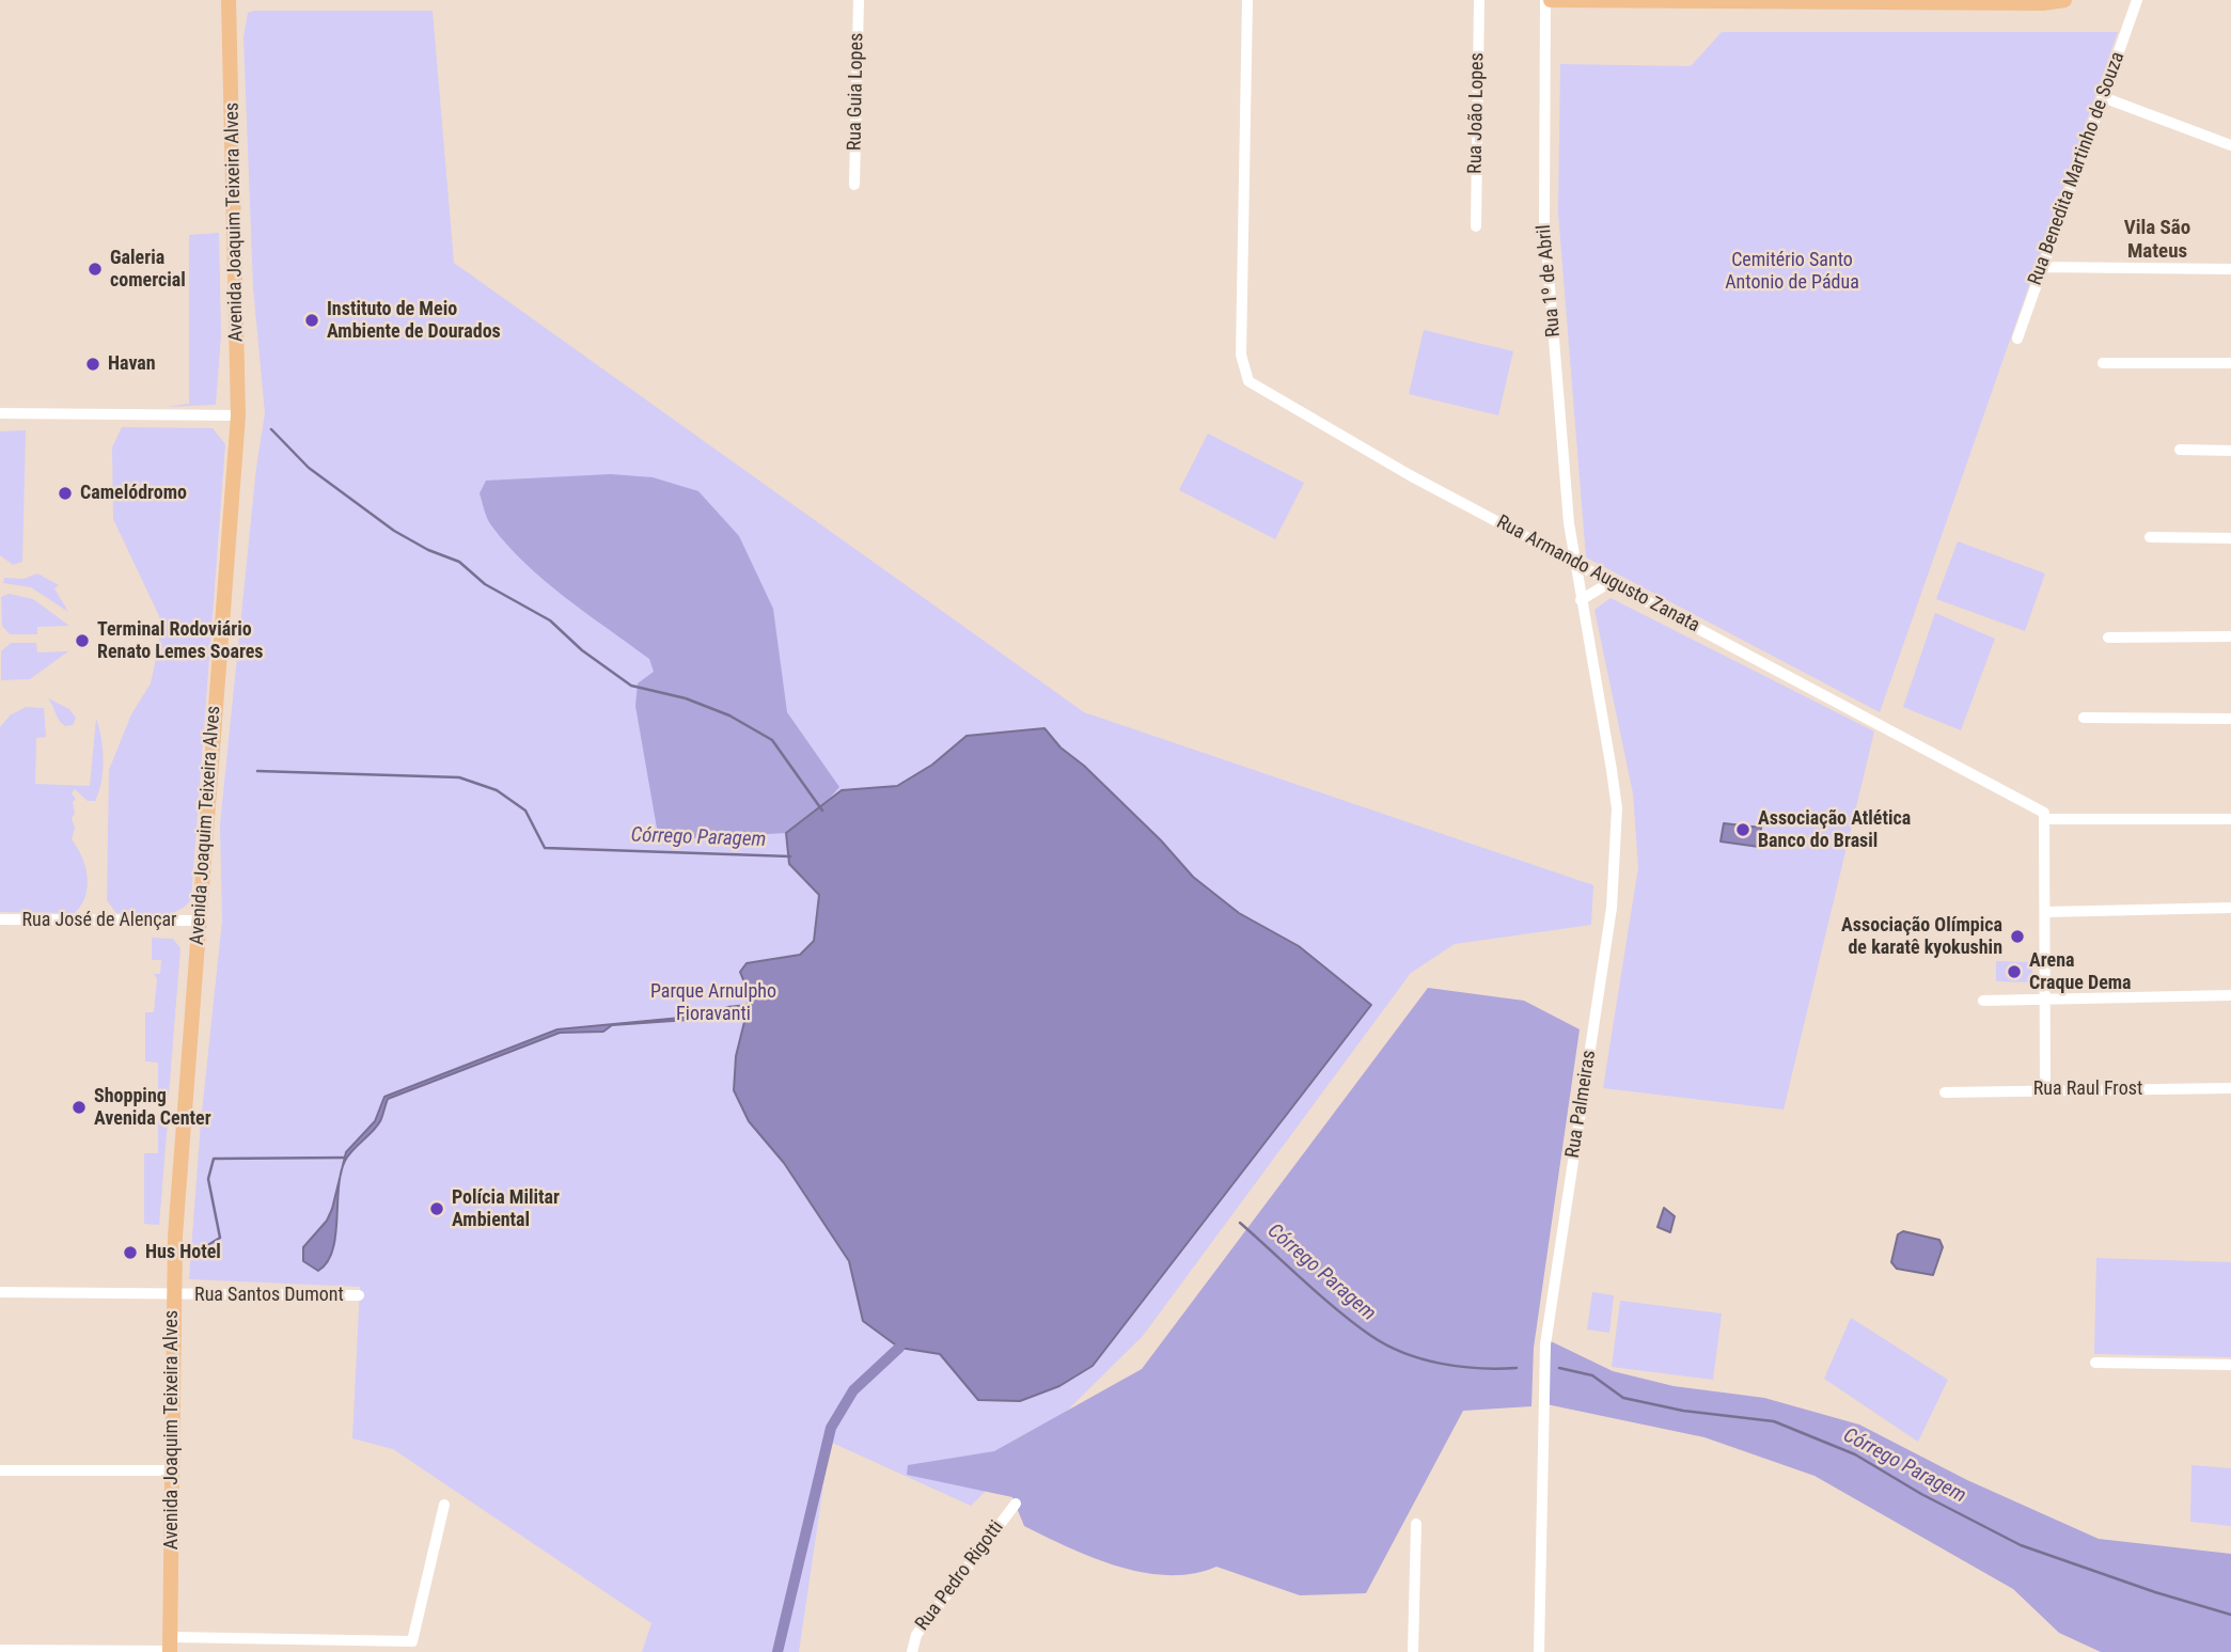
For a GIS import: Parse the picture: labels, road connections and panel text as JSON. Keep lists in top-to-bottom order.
{
  "streets": {
    "main road": ["Avenida Joaquim Teixeira Alves"],
    "street": [
      "Rua Guia Lopes",
      "Rua João Lopes",
      "Rua Benedita Martinho de Souza",
      "Rua 1º de Abril",
      "Rua Armando Augusto Zanata",
      "Rua José de Alençar",
      "Rua Raul Frost",
      "Rua Palmeiras",
      "Rua Santos Dumont",
      "Rua Pedro Rigotti"
    ]
  },
  "crossings": [
    ["Avenida Joaquim Teixeira Alves", "Rua José de Alençar"],
    ["Avenida Joaquim Teixeira Alves", "Rua Santos Dumont"],
    ["Rua 1º de Abril", "Rua Armando Augusto Zanata"],
    ["Rua 1º de Abril", "Rua Palmeiras"],
    ["Rua Armando Augusto Zanata", "Rua Palmeiras"]
  ],
  "districts": ["Vila São Mateus"],
  "water": ["Córrego Paragem"],
  "parks": ["Cemitério Santo Antonio de Pádua", "Parque Arnulpho Fioravanti"],
  "places": [
    "Galeria comercial",
    "Instituto de Meio Ambiente de Dourados",
    "Havan",
    "Camelódromo",
    "Terminal Rodoviário Renato Lemes Soares",
    "Associação Atlética Banco do Brasil",
    "Associação Olímpica de karatê kyokushin",
    "Arena Craque Dema",
    "Shopping Avenida Center",
    "Polícia Militar Ambiental",
    "Hus Hotel"
  ]
}
